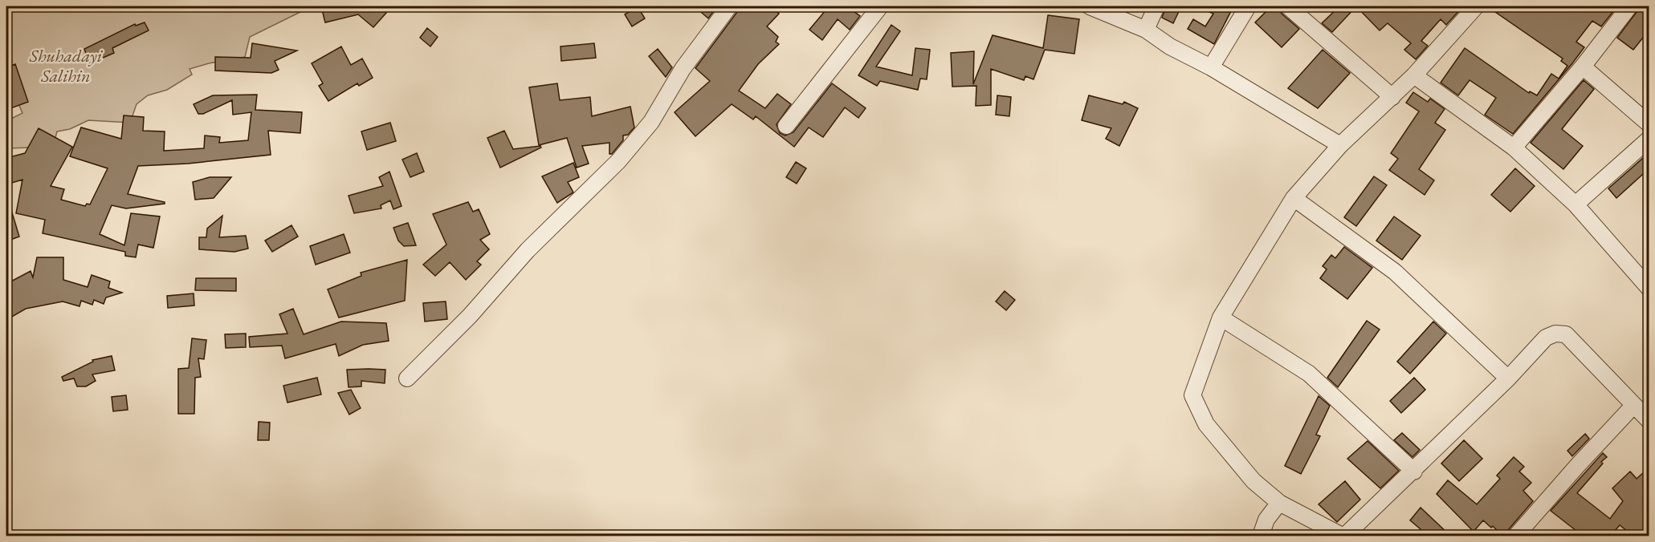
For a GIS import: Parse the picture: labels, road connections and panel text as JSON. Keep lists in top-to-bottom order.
{
  "parks": ["Shuhadayi Salihin"]
}
